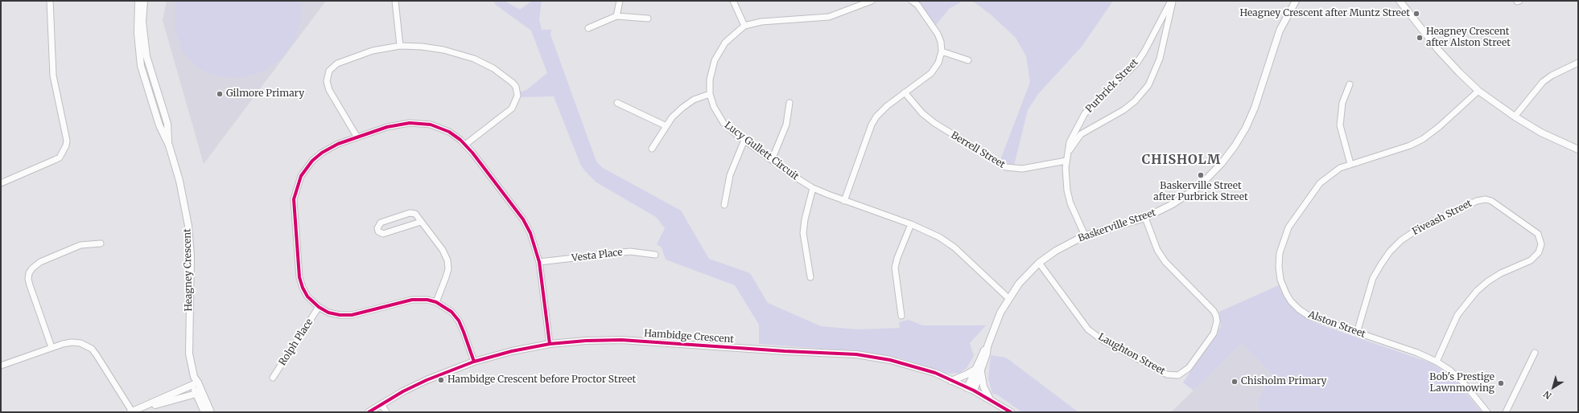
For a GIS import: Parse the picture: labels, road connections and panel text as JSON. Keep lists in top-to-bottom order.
{
  "streets": {
    "street": [
      "Purbrick Street",
      "Berrell Street",
      "Lucy Gullett Circuit",
      "Fiveash Street",
      "Baskerville Street",
      "Vesta Place",
      "Heagney Crescent",
      "Alston Street",
      "Hambidge Crescent",
      "Rolph Place",
      "Laughton Street"
    ]
  },
  "crossings": [
    ["Purbrick Street", "Berrell Street"],
    ["Purbrick Street", "Baskerville Street"],
    ["Lucy Gullett Circuit", "Baskerville Street"],
    ["Fiveash Street", "Alston Street"],
    ["Baskerville Street", "Hambidge Crescent"],
    ["Baskerville Street", "Laughton Street"]
  ],
  "districts": ["CHISHOLM"],
  "places": [
    "Heagney Crescent after Muntz Street",
    "Heagney Crescent after Alston Street",
    "Gilmore Primary",
    "Baskerville Street after Purbrick Street",
    "Hambidge Crescent before Proctor Street",
    "Chisholm Primary",
    "Bob's Prestige Lawnmowing"
  ],
  "north": "bottom left"
}
